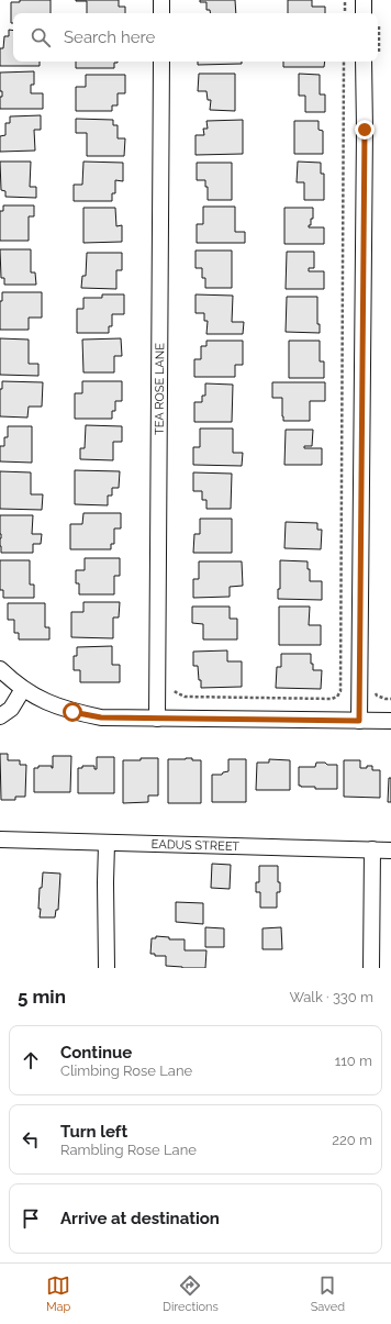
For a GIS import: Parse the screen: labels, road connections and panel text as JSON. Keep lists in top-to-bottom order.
{
  "streets": {
    "street": ["TEA ROSE LANE", "EADUS STREET"]
  },
  "page": {
    "search": "Search here",
    "heading": ["5 min", "Walk · 330 m"],
    "list": [
      ["Continue", "Climbing Rose Lane", "110 m"],
      ["Turn left", "Rambling Rose Lane", "220 m"],
      "Arrive at destination"
    ],
    "nav": ["Map", "Directions", "Saved"]
  }
}
